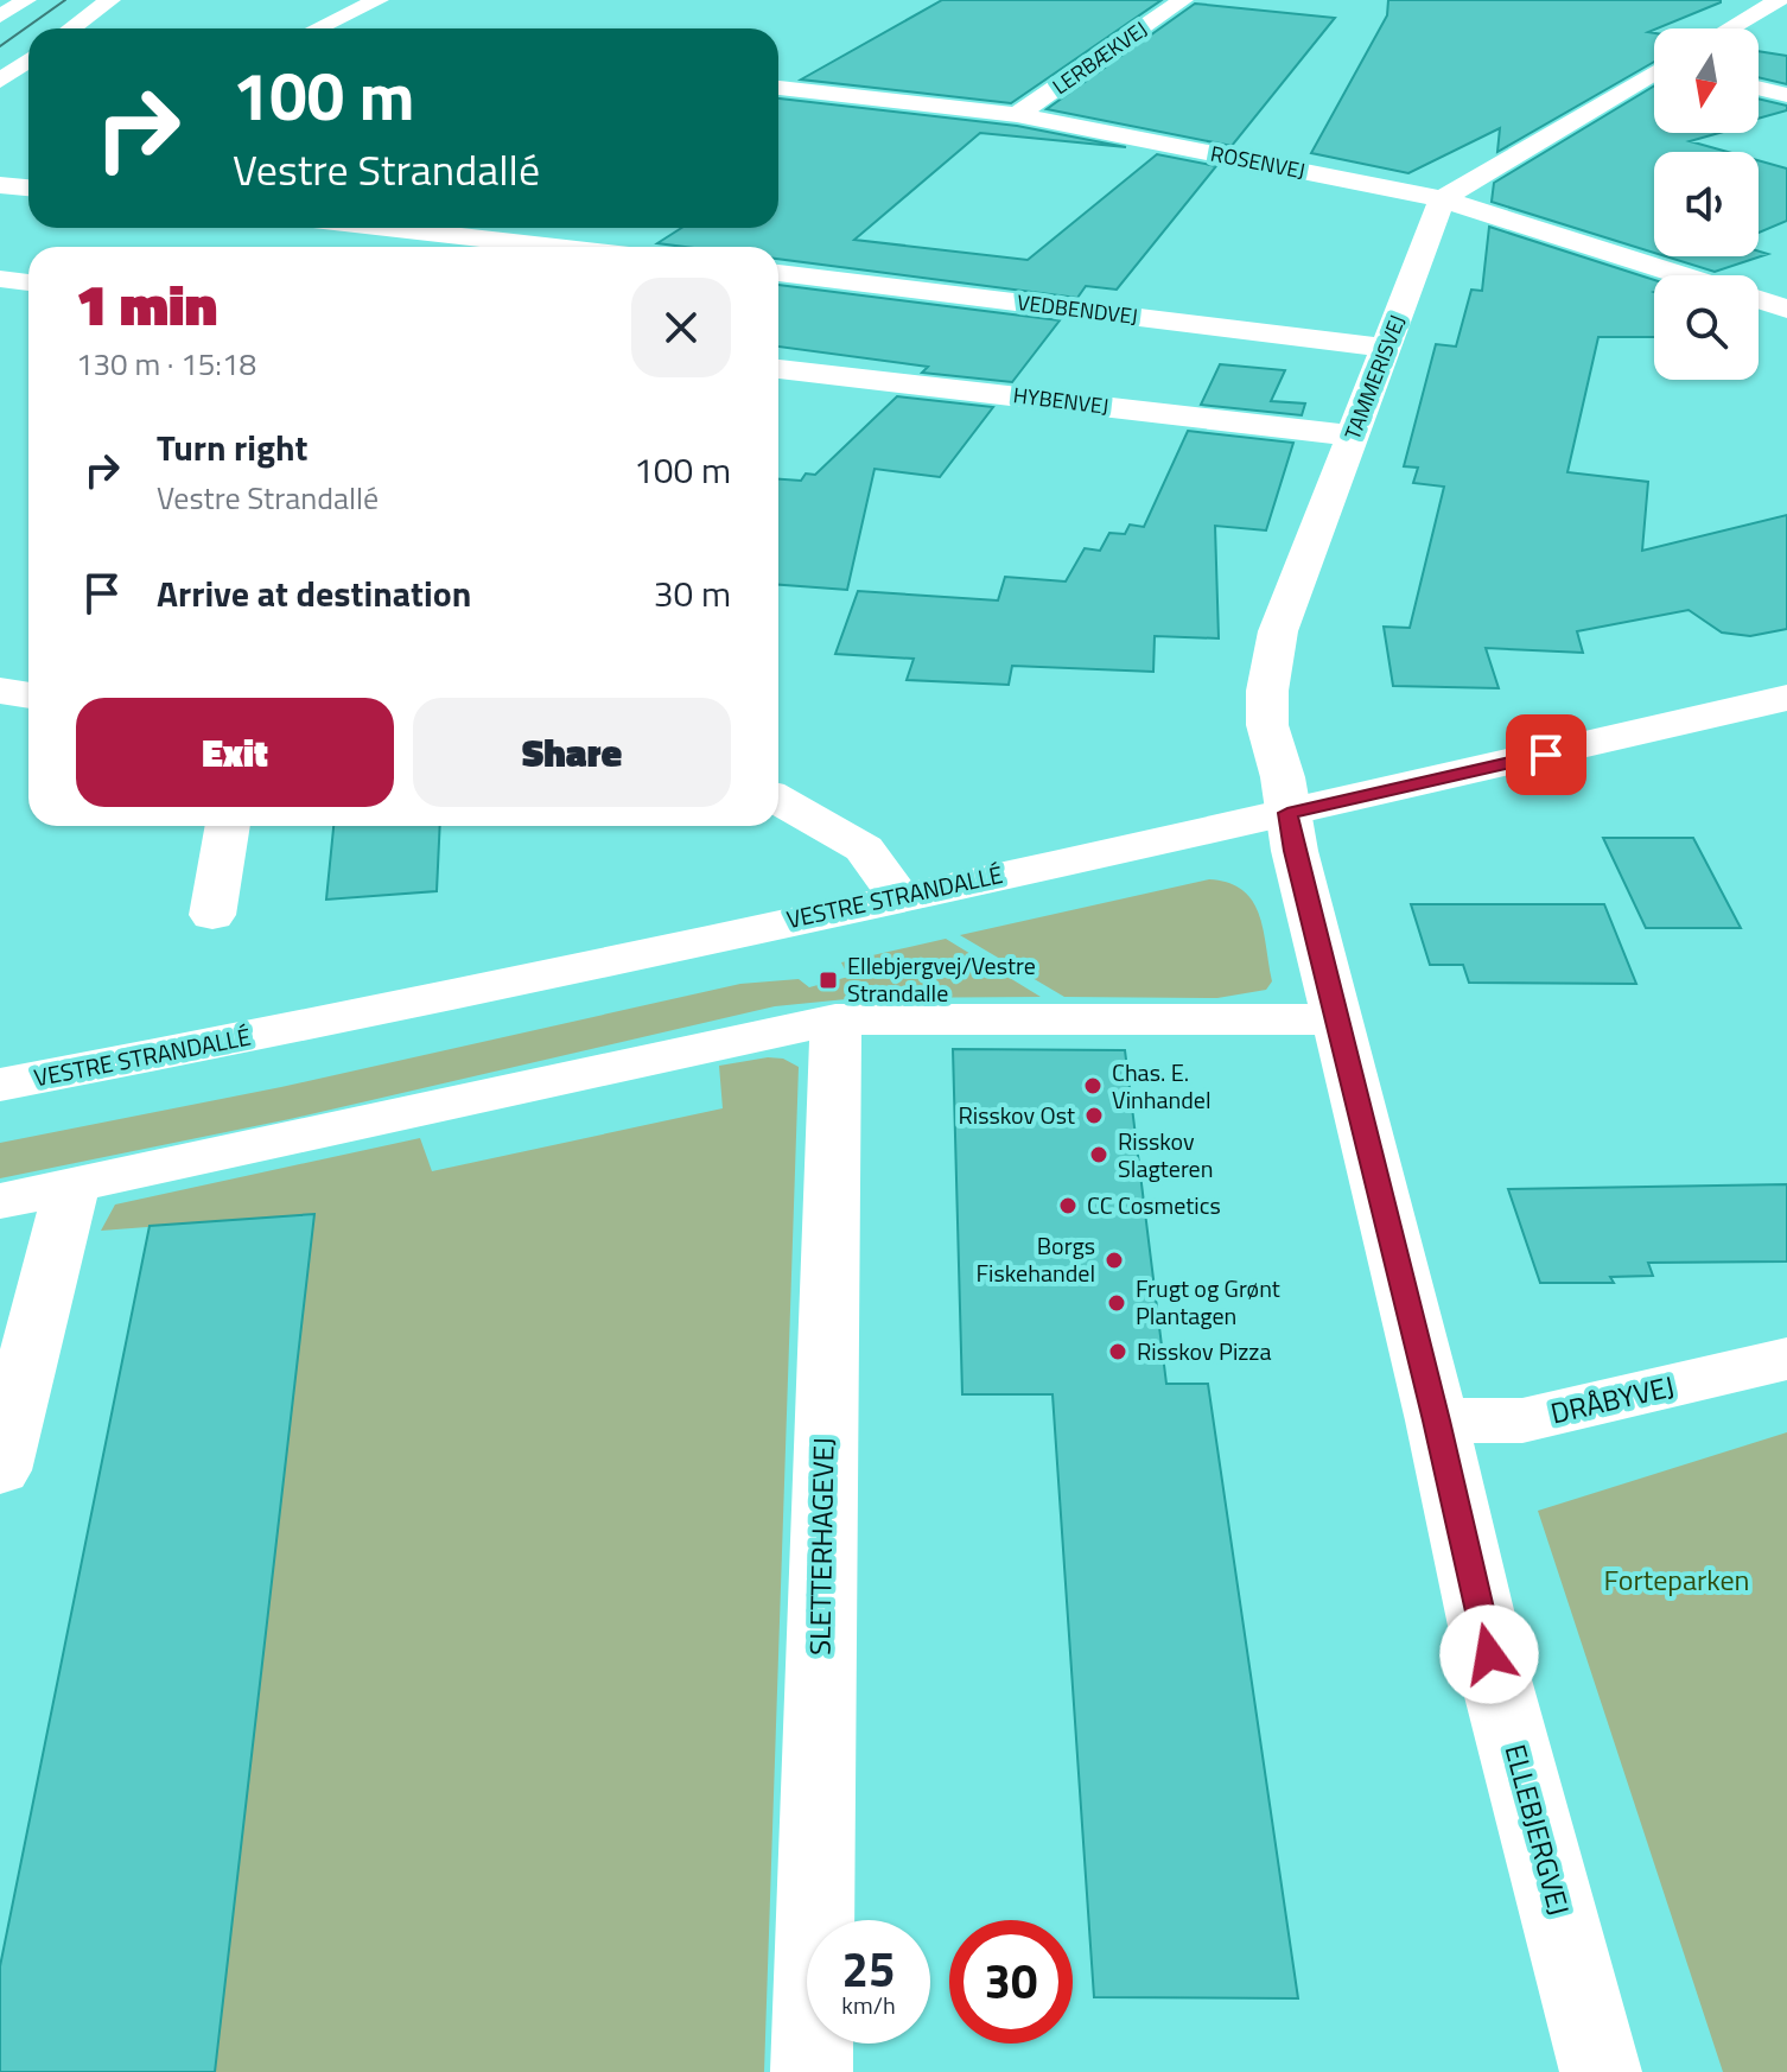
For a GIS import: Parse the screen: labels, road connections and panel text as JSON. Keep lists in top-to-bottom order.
{
  "streets": {
    "street": [
      "LERBÆKVEJ",
      "ROSENVEJ",
      "VEDBENDVEJ",
      "TAMMERISVEJ",
      "HYBENVEJ",
      "VESTRE STRANDALLÉ",
      "DRÅBYVEJ",
      "SLETTERHAGEVEJ",
      "ELLEBJERGVEJ"
    ]
  },
  "crossings": [
    ["LERBÆKVEJ", "ROSENVEJ"],
    ["ROSENVEJ", "TAMMERISVEJ"],
    ["VEDBENDVEJ", "TAMMERISVEJ"],
    ["TAMMERISVEJ", "HYBENVEJ"],
    ["TAMMERISVEJ", "VESTRE STRANDALLÉ"],
    ["TAMMERISVEJ", "ELLEBJERGVEJ"],
    ["VESTRE STRANDALLÉ", "ELLEBJERGVEJ"],
    ["DRÅBYVEJ", "ELLEBJERGVEJ"]
  ],
  "parks": ["Forteparken"],
  "places": {
    "transit": ["Ellebjergvej/Vestre Strandalle"],
    "other": [
      "Chas. E. Vinhandel",
      "Risskov Ost",
      "Risskov Slagteren",
      "CC Cosmetics",
      "Borgs Fiskehandel",
      "Frugt og Grønt Plantagen",
      "Risskov Pizza"
    ]
  },
  "north": "bottom",
  "page": {
    "turn": ["100 m", "Vestre Strandallé"],
    "heading": ["1 min", "130 m · 15:18"],
    "list": [
      {
        "name": "Turn right",
        "note": "Vestre Strandallé",
        "value": "100 m"
      },
      {
        "name": "Arrive at destination",
        "value": "30 m"
      }
    ],
    "buttons": ["Exit", "Share"],
    "speed": "25 km/h",
    "limit": "30"
  }
}
